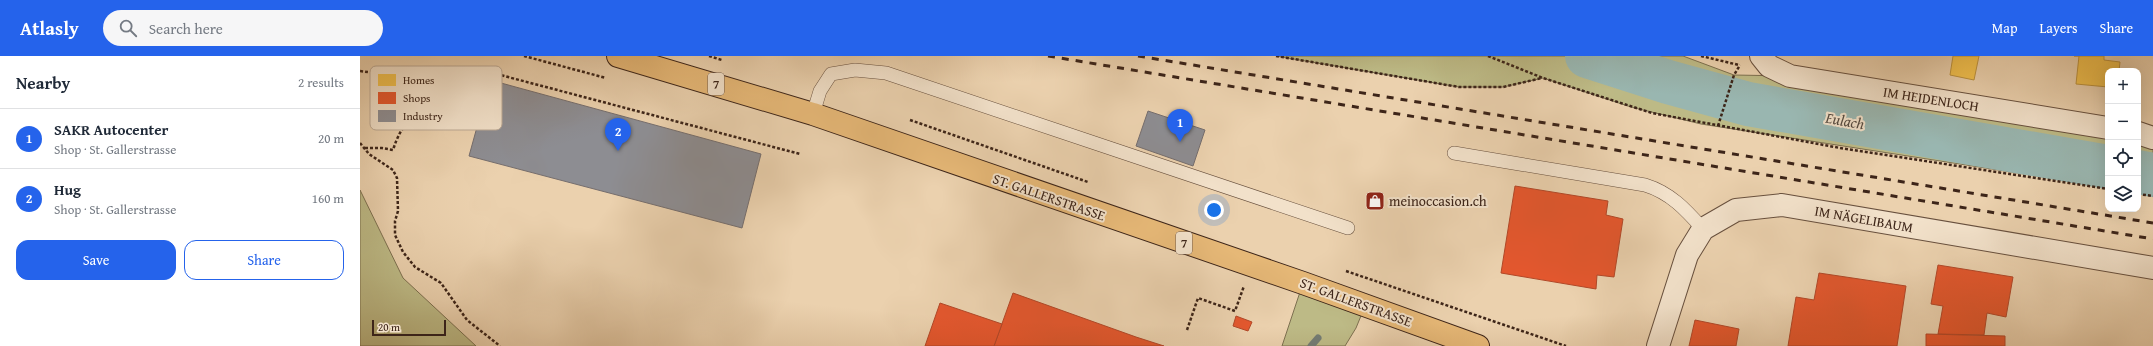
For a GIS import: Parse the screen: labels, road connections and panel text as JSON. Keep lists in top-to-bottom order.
{
  "streets": {
    "main road": ["7", "ST. GALLERSTRASSE"],
    "street": ["IM HEIDENLOCH", "IM NÄGELIBAUM"]
  },
  "water": ["Eulach"],
  "places": {
    "shop": ["meinoccasion.ch"]
  },
  "legend": ["Homes", "Shops", "Industry"],
  "scale_bar": "20 m",
  "page": {
    "header": "Atlasly",
    "search": "Search here",
    "nav": ["Map", "Layers", "Share"],
    "heading": ["Nearby", "2 results"],
    "map_buttons": ["+", "−"],
    "list": [
      {
        "mark": "1",
        "name": "SAKR Autocenter",
        "note": "Shop · St. Gallerstrasse",
        "value": "20 m"
      },
      {
        "mark": "2",
        "name": "Hug",
        "note": "Shop · St. Gallerstrasse",
        "value": "160 m"
      }
    ],
    "pins": ["1", "2"],
    "buttons": ["Save", "Share"],
    "scale": "20 m"
  }
}
